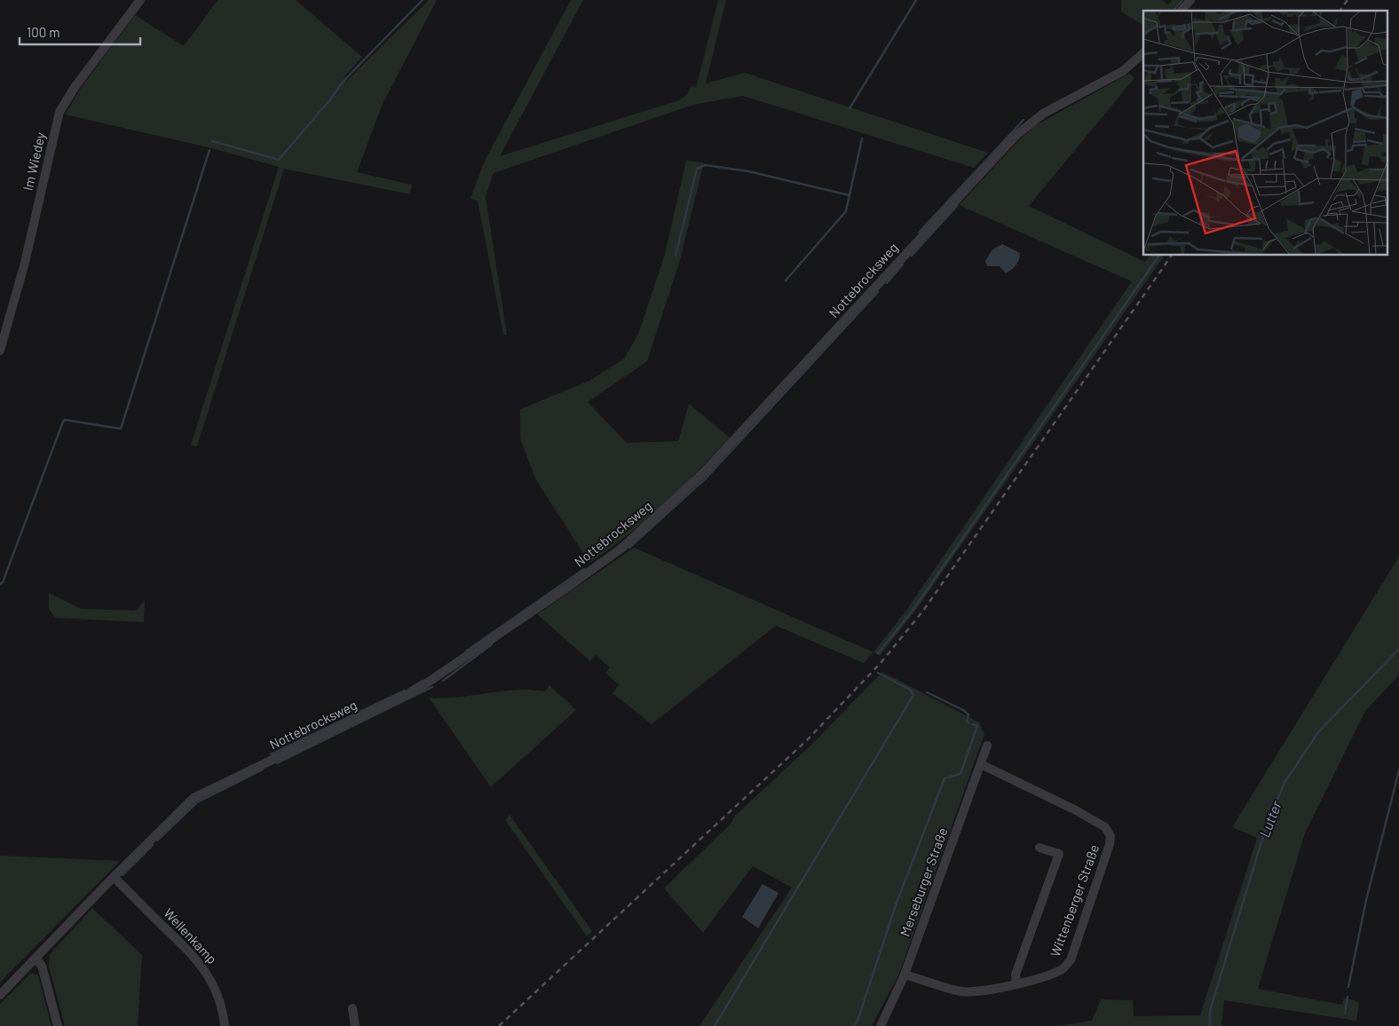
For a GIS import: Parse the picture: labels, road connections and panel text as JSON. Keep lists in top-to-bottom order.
{
  "streets": {
    "street": [
      "Im Wiedey",
      "Nottebrocksweg",
      "Merseburger Straße",
      "Wittenberger Straße",
      "Wellenkamp"
    ]
  },
  "crossings": [
    ["Nottebrocksweg", "Wellenkamp"],
    ["Merseburger Straße", "Wittenberger Straße"]
  ],
  "water": ["Lutter"],
  "scale_bar": "100 m"
}
